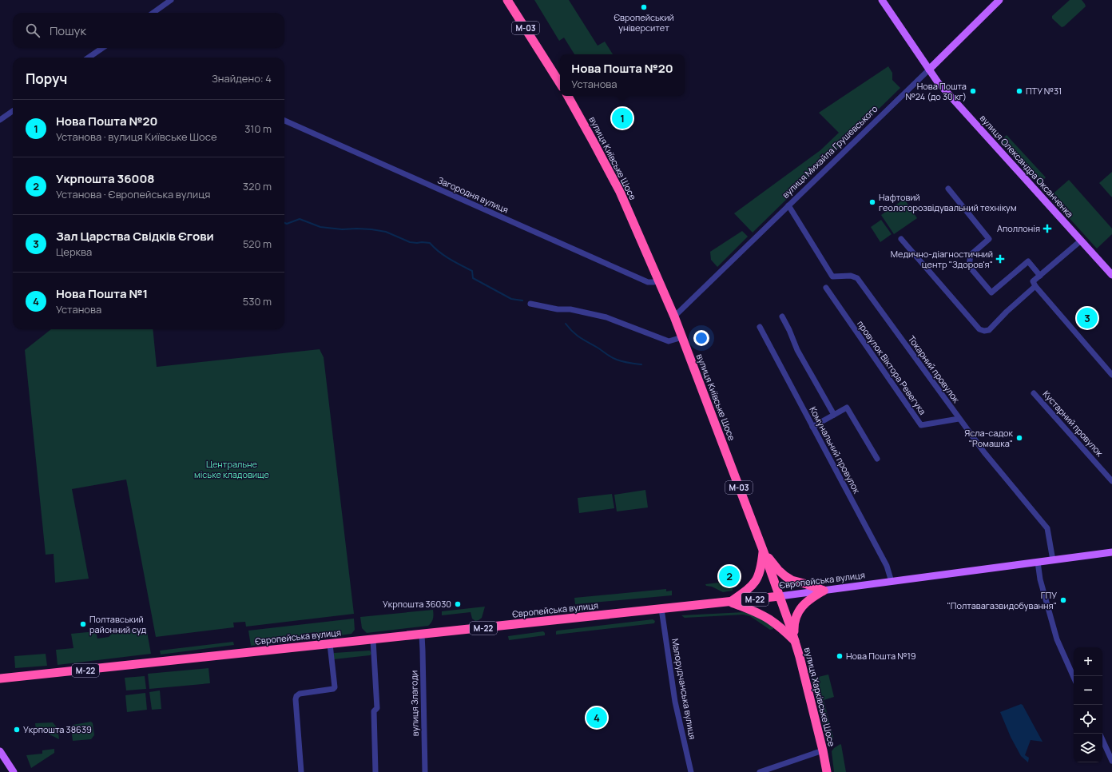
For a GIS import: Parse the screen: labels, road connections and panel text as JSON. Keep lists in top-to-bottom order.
{
  "streets": {
    "highway": [
      "М-03",
      "вулиця Київське Шосе",
      "Європейська вулиця",
      "М-22",
      "вулиця Харківське Шосе"
    ],
    "main road": ["вулиця Михайла Грушевського", "вулиця Олександра Оксанченка"],
    "street": [
      "Загородня вулиця",
      "провулок Віктора Ревегука",
      "Токарний провулок",
      "Кустарний провулок",
      "Комунальний провулок",
      "Малорудчанська вулиця",
      "вулиця Злагоди"
    ]
  },
  "crossings": [
    ["вулиця Михайла Грушевського", "вулиця Київське Шосе"],
    ["вулиця Михайла Грушевського", "вулиця Олександра Оксанченка"],
    ["вулиця Михайла Грушевського", "Токарний провулок"],
    ["вулиця Київське Шосе", "Загородня вулиця"],
    ["вулиця Київське Шосе", "Європейська вулиця"],
    ["вулиця Київське Шосе", "вулиця Харківське Шосе"],
    ["провулок Віктора Ревегука", "Токарний провулок"],
    ["Токарний провулок", "Європейська вулиця"],
    ["Комунальний провулок", "Європейська вулиця"],
    ["Європейська вулиця", "Малорудчанська вулиця"],
    ["Європейська вулиця", "вулиця Злагоди"]
  ],
  "parks": ["Центральне міське кладовище"],
  "places": {
    "other": [
      "Європейський університет",
      "Нова Пошта №24 (до 30 кг)",
      "ПТУ №31",
      "Нафтовий геологорозвідувальний технікум",
      "Ясла-садок \"Ромашка\"",
      "ГПУ \"Полтавагазвидобування\"",
      "Укрпошта 36030",
      "Полтавський районний суд",
      "Нова Пошта №19",
      "Укрпошта 38639"
    ],
    "health": ["Аполлонія", "Медично-діагностичний центр \"Здоров'я\""]
  },
  "page": {
    "search": "Пошук",
    "popup": ["Нова Пошта №20", "Установа"],
    "heading": ["Поруч", "Знайдено: 4"],
    "list": [
      {
        "mark": "1",
        "name": "Нова Пошта №20",
        "note": "Установа · вулиця Київське Шосе",
        "value": "310 m"
      },
      {
        "mark": "2",
        "name": "Укрпошта 36008",
        "note": "Установа · Європейська вулиця",
        "value": "320 m"
      },
      {
        "mark": "3",
        "name": "Зал Царства Cвідків Єгови",
        "note": "Церква",
        "value": "520 m"
      },
      {
        "mark": "4",
        "name": "Нова Пошта №1",
        "note": "Установа",
        "value": "530 m"
      }
    ],
    "pins": [
      "1",
      "3",
      "2",
      "4"
    ],
    "map_buttons": ["+", "−"]
  }
}
